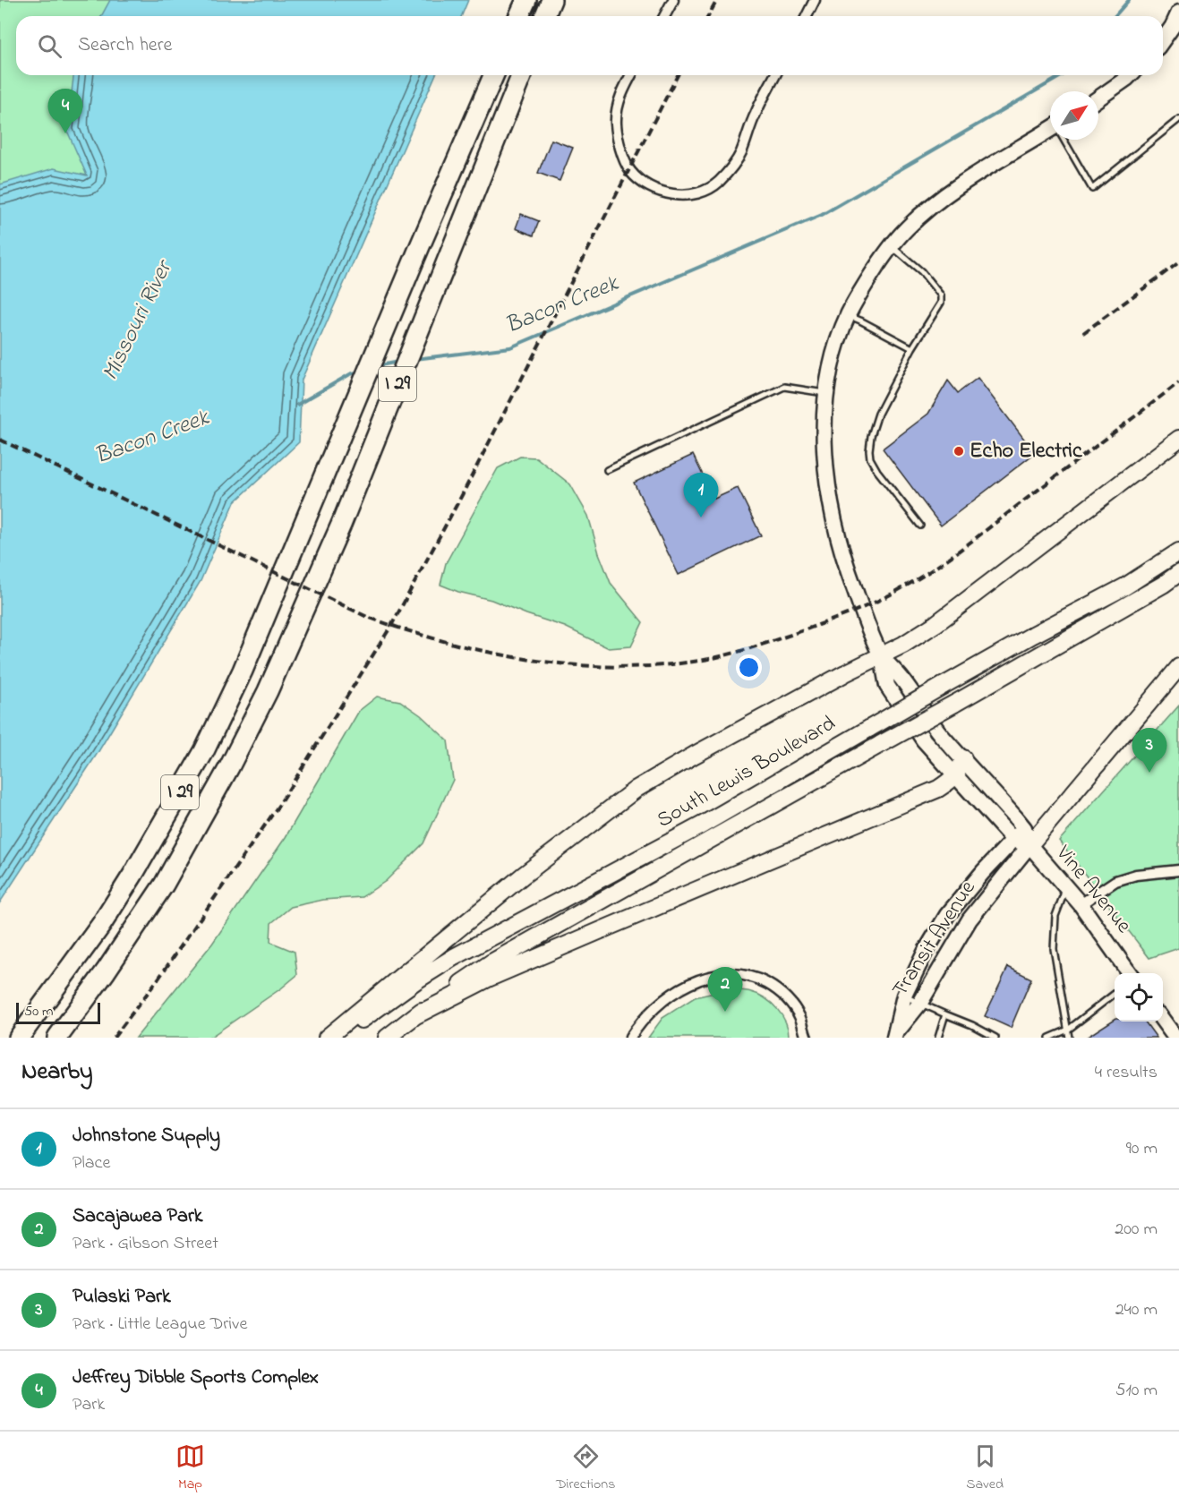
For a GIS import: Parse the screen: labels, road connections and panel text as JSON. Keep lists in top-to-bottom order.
{
  "streets": {
    "highway": ["I 29"],
    "main road": ["South Lewis Boulevard", "Vine Avenue", "Transit Avenue"]
  },
  "crossings": [
    ["Vine Avenue", "Transit Avenue"]
  ],
  "water": ["Bacon Creek", "Missouri River"],
  "places": ["Echo Electric"],
  "scale_bar": "50 m",
  "north": "top right",
  "page": {
    "search": "Search here",
    "pins": [
      "4",
      "1",
      "3",
      "2"
    ],
    "scale": "50 m",
    "heading": ["Nearby", "4 results"],
    "list": [
      {
        "mark": "1",
        "name": "Johnstone Supply",
        "note": "Place",
        "value": "90 m"
      },
      {
        "mark": "2",
        "name": "Sacajawea Park",
        "note": "Park · Gibson Street",
        "value": "200 m"
      },
      {
        "mark": "3",
        "name": "Pulaski Park",
        "note": "Park · Little League Drive",
        "value": "240 m"
      },
      {
        "mark": "4",
        "name": "Jeffrey Dibble Sports Complex",
        "note": "Park",
        "value": "510 m"
      }
    ],
    "nav": ["Map", "Directions", "Saved"]
  }
}
